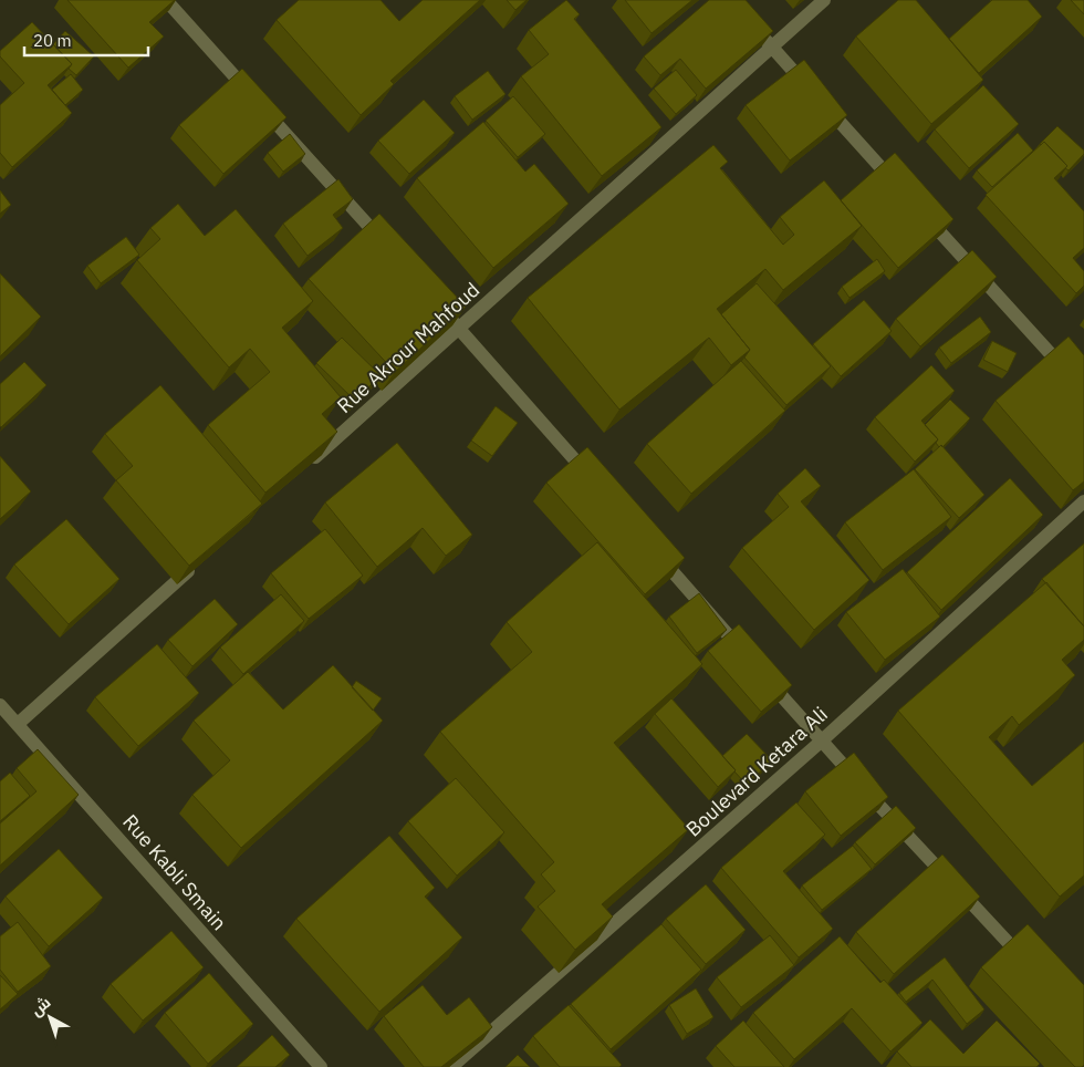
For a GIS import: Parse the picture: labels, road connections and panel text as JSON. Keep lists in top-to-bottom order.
{
  "streets": {
    "street": ["Rue Akrour Mahfoud", "Boulevard Ketara Ali", "Rue Kabli Smain"]
  },
  "scale_bar": "20 m",
  "north": "top left"
}
